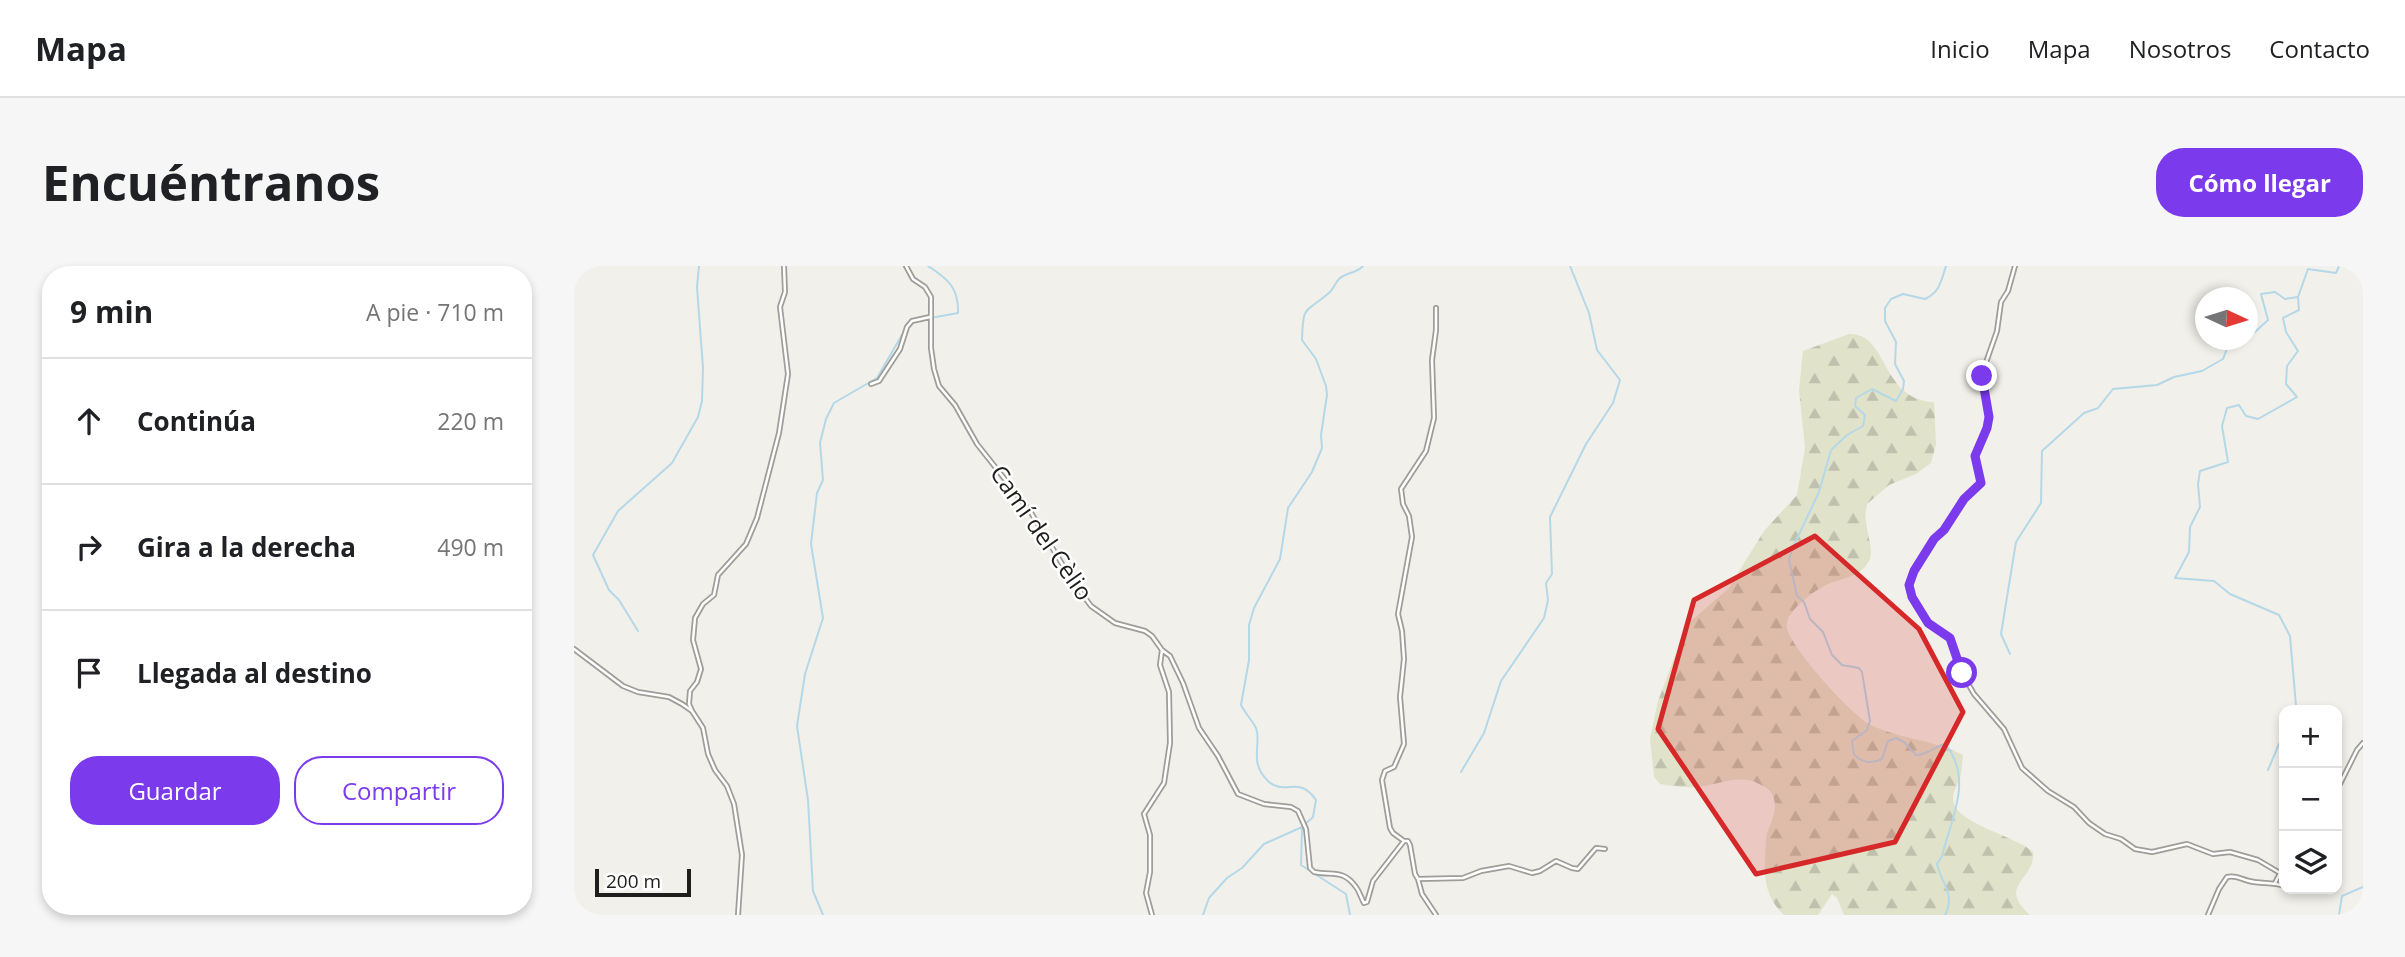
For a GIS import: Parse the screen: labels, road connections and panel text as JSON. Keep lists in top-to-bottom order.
{
  "streets": {
    "street": ["Camí del Cèlio"]
  },
  "scale_bar": "200 m",
  "north": "right",
  "page": {
    "header": "Mapa",
    "nav": [
      "Inicio",
      "Mapa",
      "Nosotros",
      "Contacto"
    ],
    "buttons": [
      "Cómo llegar",
      ["Guardar", "Compartir"]
    ],
    "title": "Encuéntranos",
    "heading": ["9 min", "A pie · 710 m"],
    "list": [
      ["Continúa", "220 m"],
      ["Gira a la derecha", "490 m"],
      "Llegada al destino"
    ],
    "map_buttons": ["+", "−"],
    "scale": "200 m"
  }
}
